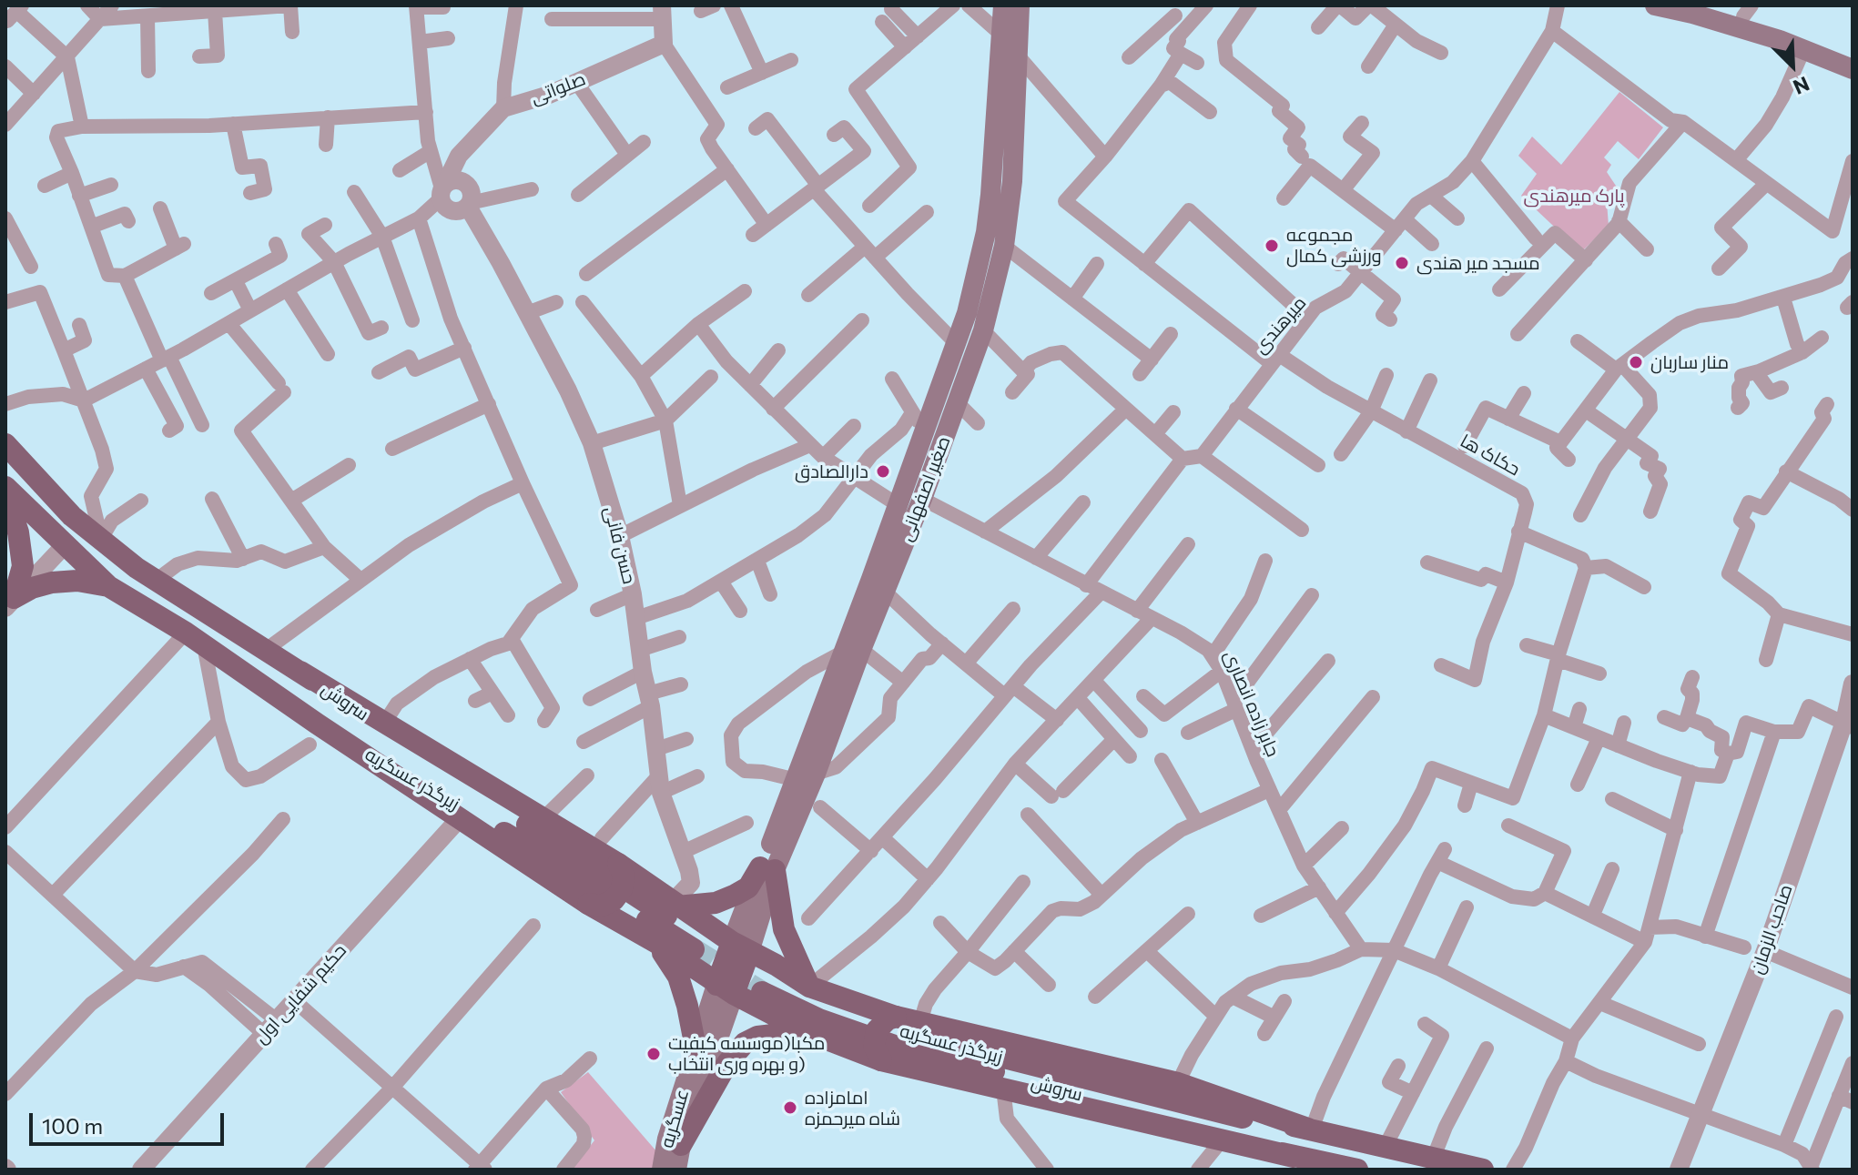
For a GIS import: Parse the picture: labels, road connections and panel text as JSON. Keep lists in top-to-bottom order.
{
  "streets": {
    "main road": [
      "صغیر اصفهانی",
      "سروش",
      "زیرگذر عسگریه",
      "عسگریه"
    ],
    "street": [
      "صلواتی",
      "میرهندی",
      "حکاک ها",
      "حسن فانی",
      "جابر زاده انصاری",
      "صاحب الزمان",
      "حکیم شفایی اول"
    ]
  },
  "crossings": [
    ["میرهندی", "حکاک ها"],
    ["صغیر اصفهانی", "جابر زاده انصاری"],
    ["سروش", "زیرگذر عسگریه"]
  ],
  "parks": ["پارک میرهندی"],
  "places": [
    "مجموعه ورزشی کمال",
    "مسجد میر هندی",
    "منار ساربان",
    "دارالصادق",
    "مکبا(موسسه کیفیت و بهره وری انتخاب)",
    "امامزاده شاه میرحمزه"
  ],
  "scale_bar": "100 m",
  "north": "bottom right"
}
